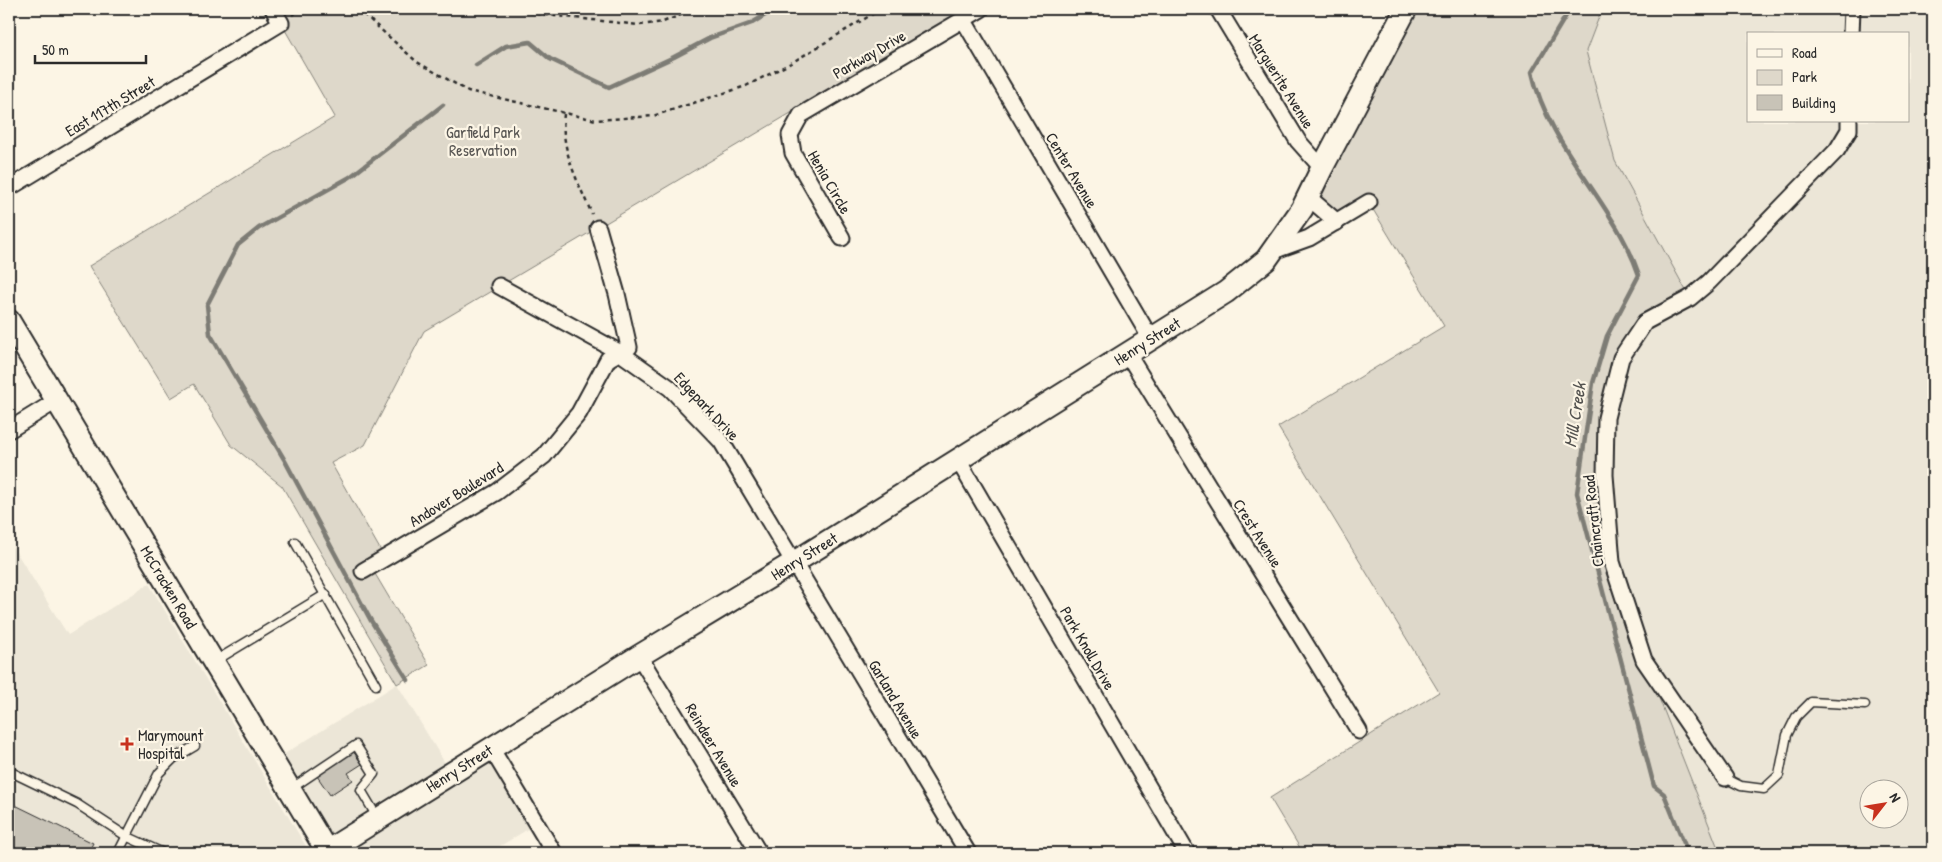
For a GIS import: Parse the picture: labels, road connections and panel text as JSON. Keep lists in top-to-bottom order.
{
  "streets": {
    "street": [
      "Parkway Drive",
      "Marguerite Avenue",
      "East 117th Street",
      "Center Avenue",
      "Henia Circle",
      "Henry Street",
      "Edgepark Drive",
      "Andover Boulevard",
      "Chaincraft Road",
      "Crest Avenue",
      "McCracken Road",
      "Park Knoll Drive",
      "Garland Avenue",
      "Reindeer Avenue"
    ]
  },
  "crossings": [
    ["Parkway Drive", "Center Avenue"],
    ["Parkway Drive", "Henia Circle"],
    ["Marguerite Avenue", "Henry Street"],
    ["Center Avenue", "Henry Street"],
    ["Henry Street", "Edgepark Drive"],
    ["Henry Street", "Crest Avenue"],
    ["Henry Street", "McCracken Road"],
    ["Henry Street", "Park Knoll Drive"],
    ["Henry Street", "Garland Avenue"],
    ["Henry Street", "Reindeer Avenue"],
    ["Edgepark Drive", "Andover Boulevard"],
    ["Edgepark Drive", "Garland Avenue"]
  ],
  "water": ["Mill Creek"],
  "parks": ["Garfield Park Reservation"],
  "places": {
    "health": ["Marymount Hospital"]
  },
  "legend": ["Road", "Park", "Building"],
  "scale_bar": "50 m",
  "north": "top right"
}
